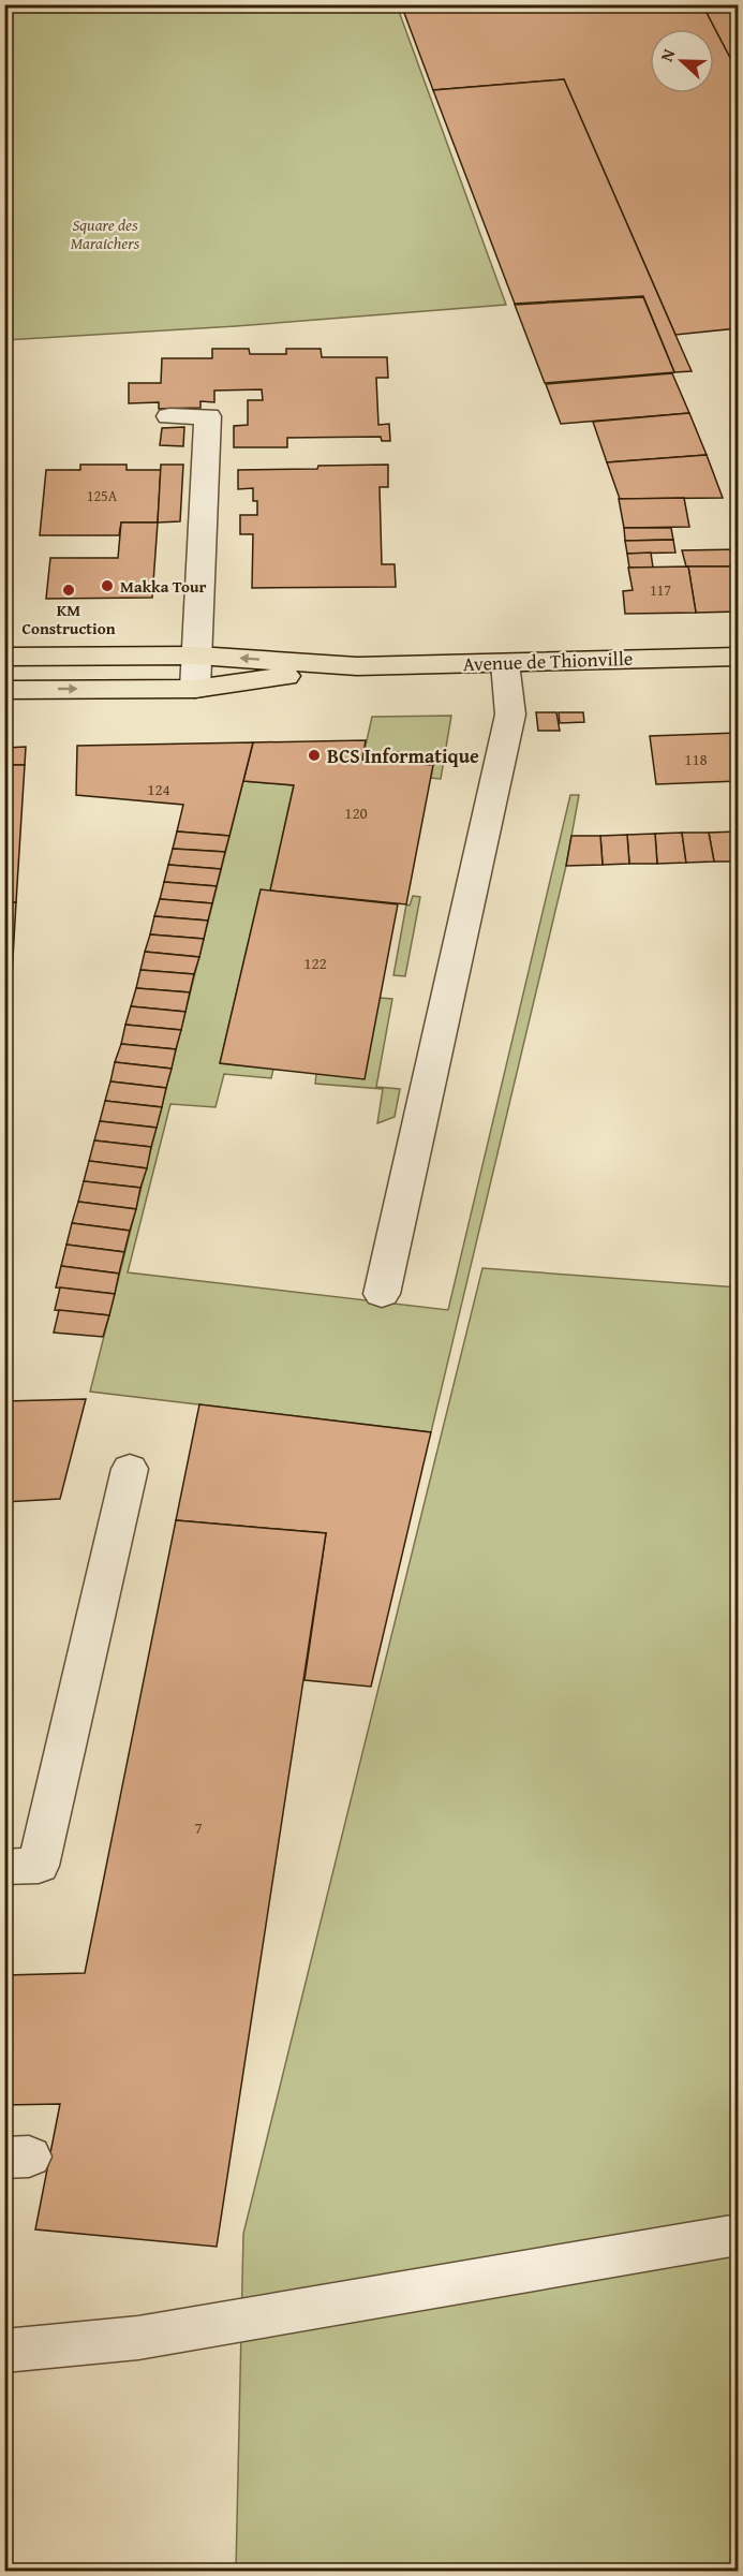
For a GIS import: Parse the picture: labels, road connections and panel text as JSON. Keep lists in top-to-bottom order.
{
  "streets": {
    "main road": ["Avenue de Thionville"]
  },
  "parks": ["Square des Maraichers"],
  "places": ["Makka Tour", "KM Construction", "BCS Informatique"],
  "house_numbers": [
    "125A",
    "117",
    "118",
    "124",
    "120",
    "122",
    "7"
  ],
  "north": "left"
}
